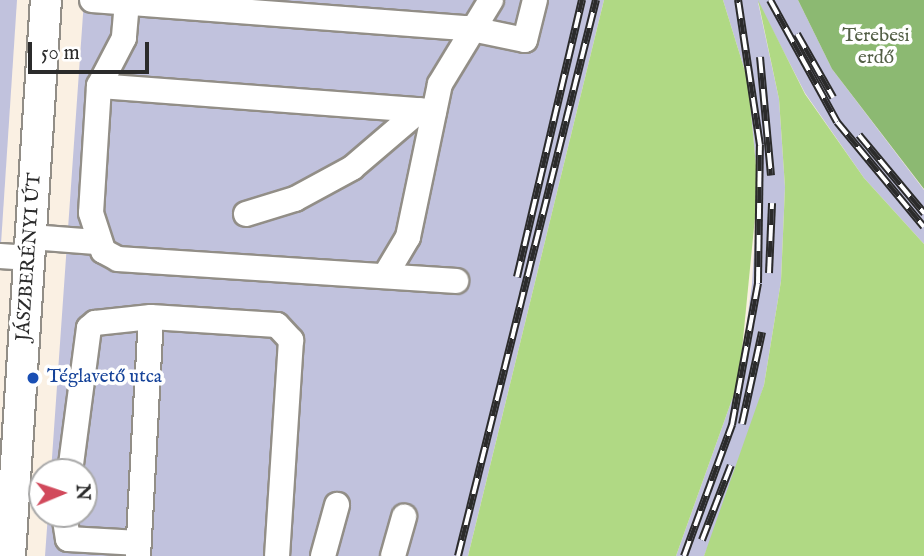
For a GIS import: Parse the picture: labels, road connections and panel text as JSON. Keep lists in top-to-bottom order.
{
  "streets": {
    "main road": ["JÁSZBERÉNYI ÚT"]
  },
  "parks": ["Terebesi erdő"],
  "places": ["Téglavető utca"],
  "scale_bar": "50 m",
  "north": "right"
}
